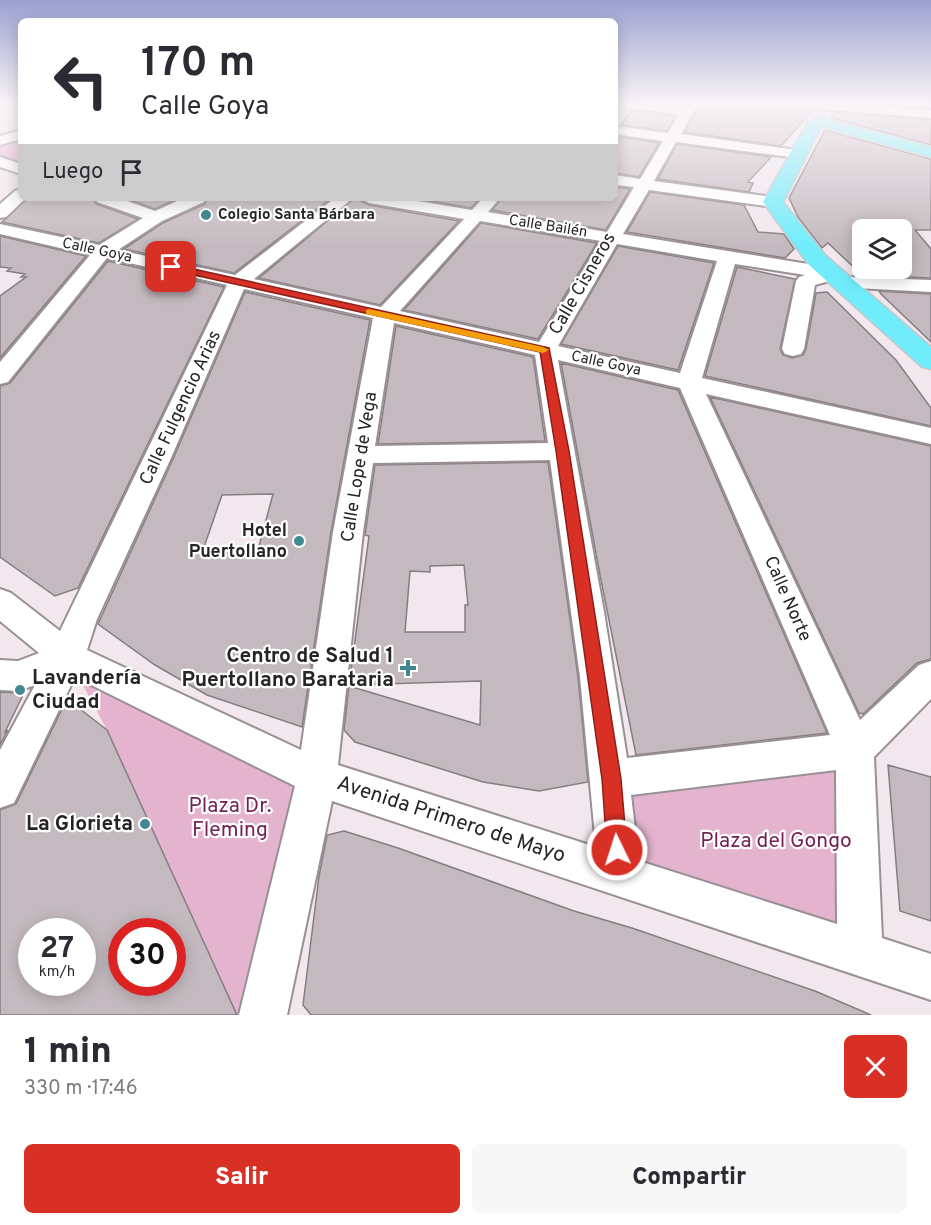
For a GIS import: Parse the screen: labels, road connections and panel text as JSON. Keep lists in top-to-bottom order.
{
  "streets": {
    "street": [
      "Calle Bailén",
      "Calle Goya",
      "Calle Cisneros",
      "Calle Fulgencio Arias",
      "Calle Lope de Vega",
      "Calle Norte",
      "Avenida Primero de Mayo"
    ]
  },
  "crossings": [
    ["Calle Bailén", "Calle Cisneros"],
    ["Calle Goya", "Calle Cisneros"],
    ["Calle Goya", "Calle Fulgencio Arias"],
    ["Calle Goya", "Calle Lope de Vega"],
    ["Calle Goya", "Calle Norte"],
    ["Calle Cisneros", "Avenida Primero de Mayo"],
    ["Calle Fulgencio Arias", "Avenida Primero de Mayo"],
    ["Calle Lope de Vega", "Avenida Primero de Mayo"],
    ["Calle Norte", "Avenida Primero de Mayo"]
  ],
  "parks": ["Plaza Dr. Fleming", "Plaza del Gongo"],
  "places": {
    "other": [
      "Colegio Santa Bárbara",
      "Hotel Puertollano",
      "Lavandería Ciudad",
      "La Glorieta"
    ],
    "health": ["Centro de Salud 1 Puertollano Barataria"]
  },
  "page": {
    "turn": ["170 m", "Calle Goya"],
    "then": "Luego",
    "speed": "27 km/h",
    "limit": "30",
    "heading": ["1 min", "330 m · 17:46"],
    "buttons": ["Salir", "Compartir"]
  }
}
